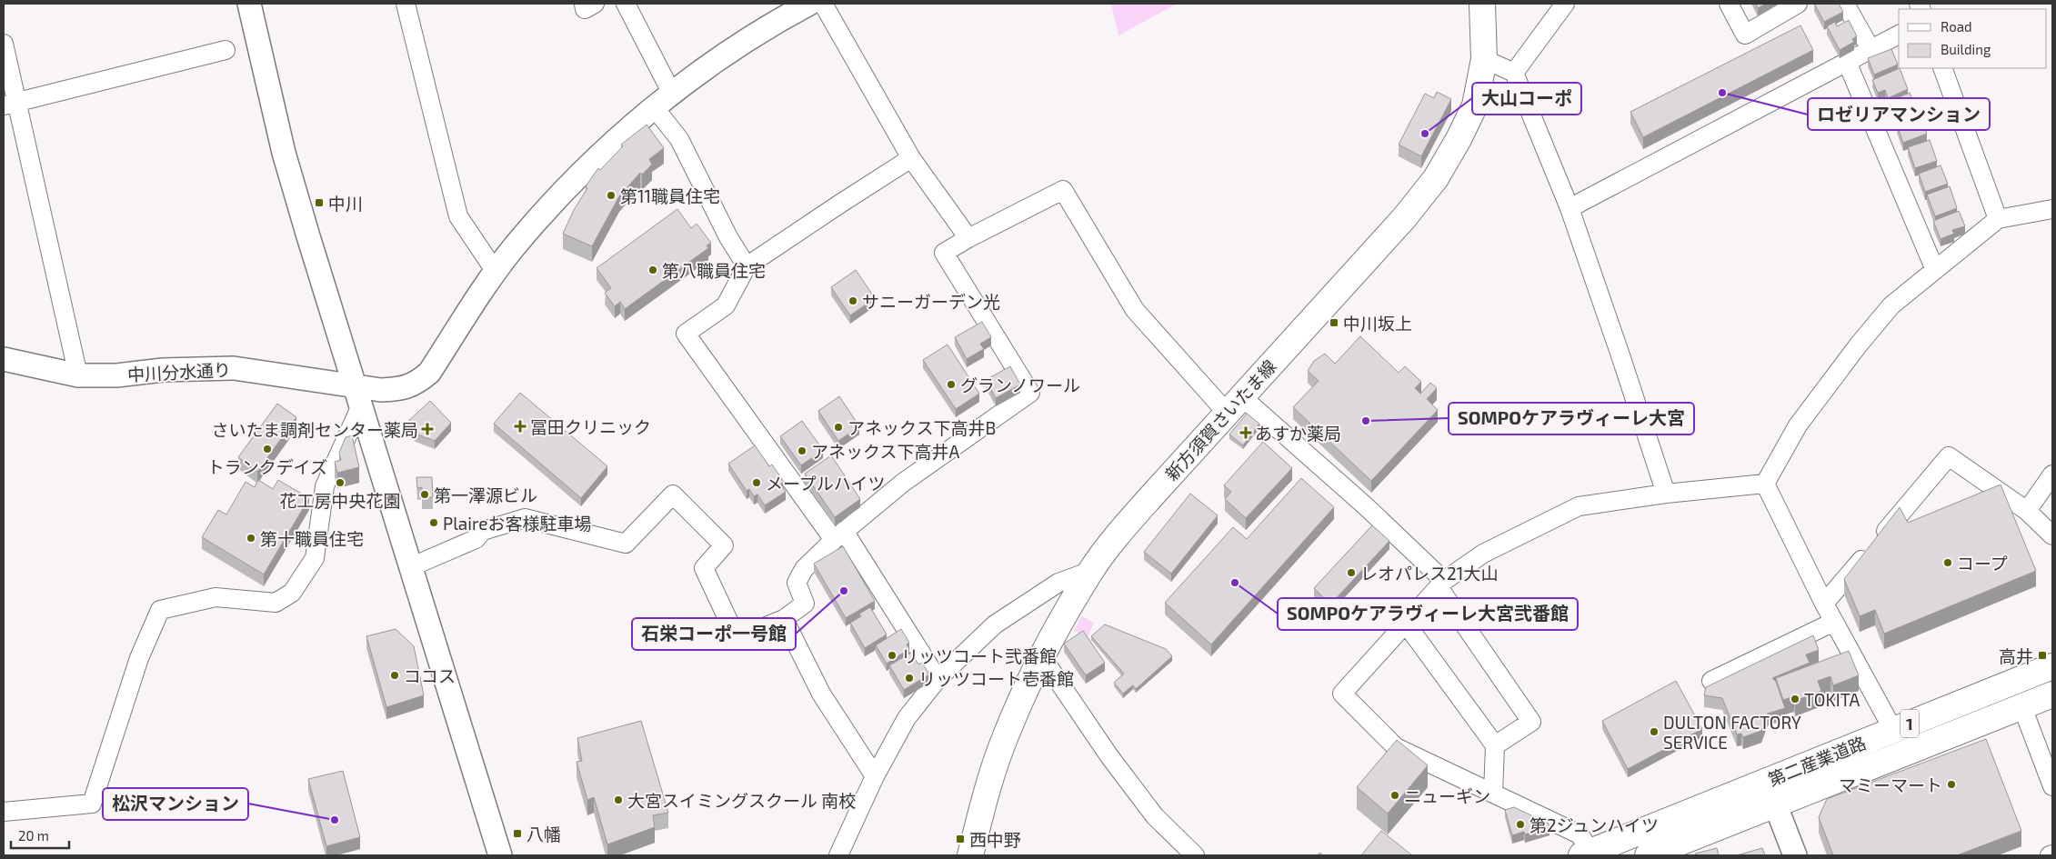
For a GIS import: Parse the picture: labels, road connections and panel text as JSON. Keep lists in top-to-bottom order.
{
  "streets": {
    "main road": ["新方須賀さいたま線", "1", "第二産業道路"],
    "street": ["中川分水通り"]
  },
  "places": {
    "other": [
      "ロゼリアマンション",
      "大山コーポ",
      "第11職員住宅",
      "第八職員住宅",
      "サニーガーデン光",
      "グランノワール",
      "SOMPOケアラヴィーレ大宮",
      "アネックス下高井B",
      "トランクデイズ",
      "アネックス下高井A",
      "花工房中央花園",
      "メープルハイツ",
      "第一澤源ビル",
      "Plaireお客様駐車場",
      "第十職員住宅",
      "コープ",
      "レオパレス21大山",
      "SOMPOケアラヴィーレ大宮弐番館",
      "石栄コーポ一号館",
      "リッツコート弐番館",
      "ココス",
      "リッツコート壱番館",
      "TOKITA",
      "DULTON FACTORY SERVICE",
      "マミーマート",
      "ニューギン",
      "大宮スイミングスクール 南校",
      "松沢マンション",
      "第2ジュンハイツ"
    ],
    "transit": [
      "中川",
      "中川坂上",
      "高井",
      "八幡",
      "西中野"
    ],
    "health": ["冨田クリニック", "さいたま調剤センター薬局", "あすか薬局"]
  },
  "legend": ["Road", "Building"],
  "scale_bar": "20 m"
}
